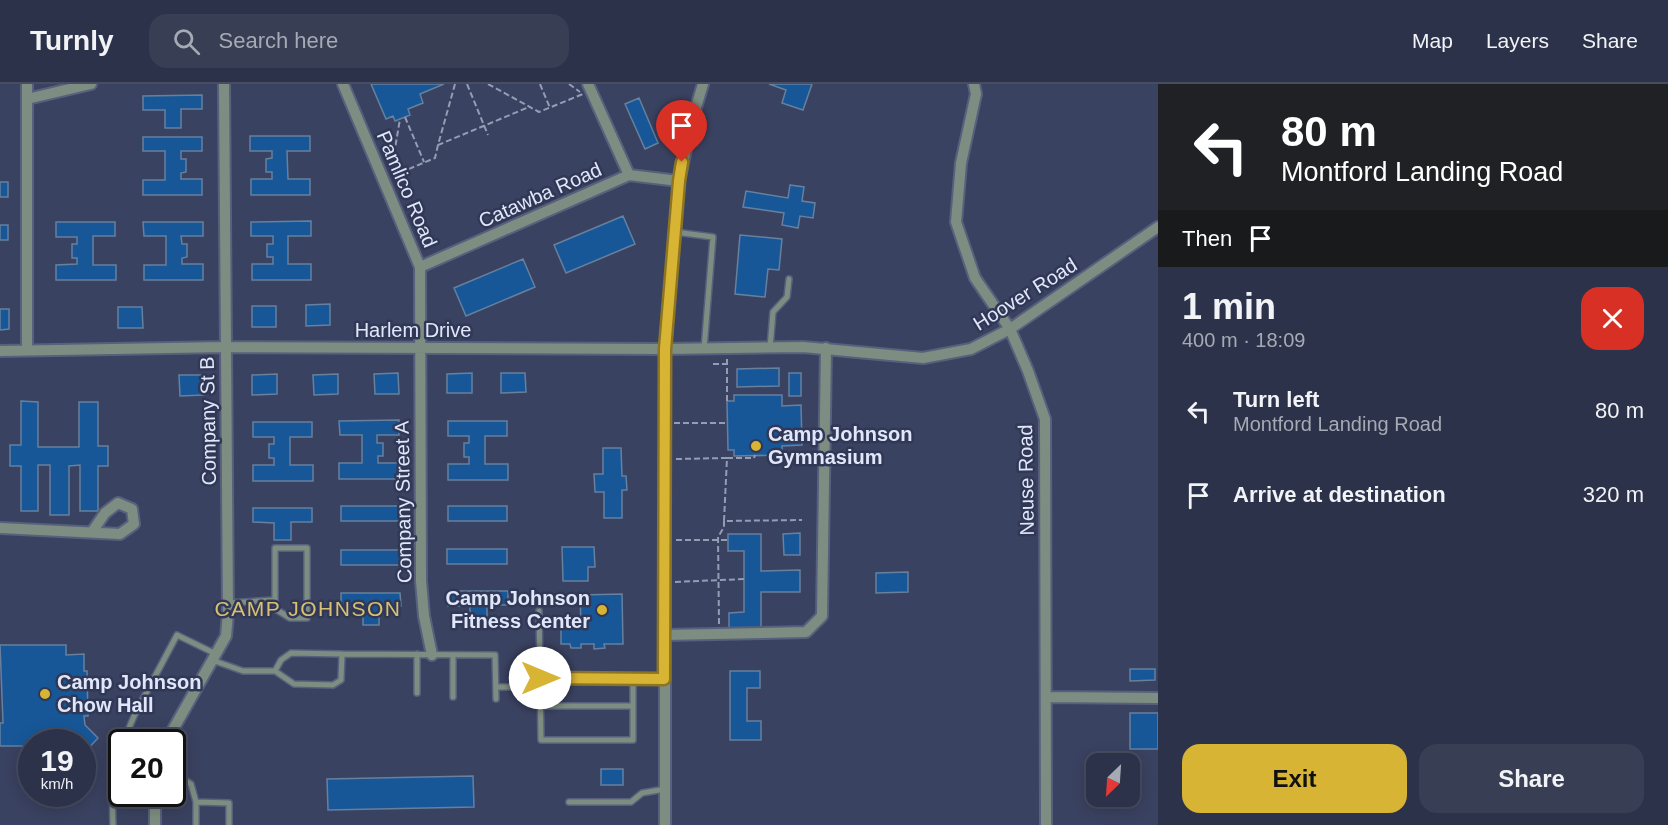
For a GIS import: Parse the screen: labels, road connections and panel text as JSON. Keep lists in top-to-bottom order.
{
  "streets": {
    "street": [
      "Pamlico Road",
      "Catawba Road",
      "Hoover Road",
      "Harlem Drive",
      "Company St B",
      "Neuse Road",
      "Company Street A"
    ]
  },
  "crossings": [
    ["Pamlico Road", "Catawba Road"],
    ["Pamlico Road", "Harlem Drive"],
    ["Pamlico Road", "Company Street A"],
    ["Hoover Road", "Harlem Drive"],
    ["Hoover Road", "Neuse Road"],
    ["Harlem Drive", "Company St B"],
    ["Harlem Drive", "Company Street A"]
  ],
  "districts": ["CAMP JOHNSON"],
  "places": ["Camp Johnson Gymnasium", "Camp Johnson Fitness Center", "Camp Johnson Chow Hall"],
  "north": "bottom left",
  "page": {
    "header": "Turnly",
    "search": "Search here",
    "nav": ["Map", "Layers", "Share"],
    "turn": ["80 m", "Montford Landing Road"],
    "then": "Then",
    "heading": ["1 min", "400 m · 18:09"],
    "list": [
      {
        "name": "Turn left",
        "note": "Montford Landing Road",
        "value": "80 m"
      },
      {
        "name": "Arrive at destination",
        "value": "320 m"
      }
    ],
    "speed": "19 km/h",
    "limit": "20",
    "buttons": ["Exit", "Share"]
  }
}
